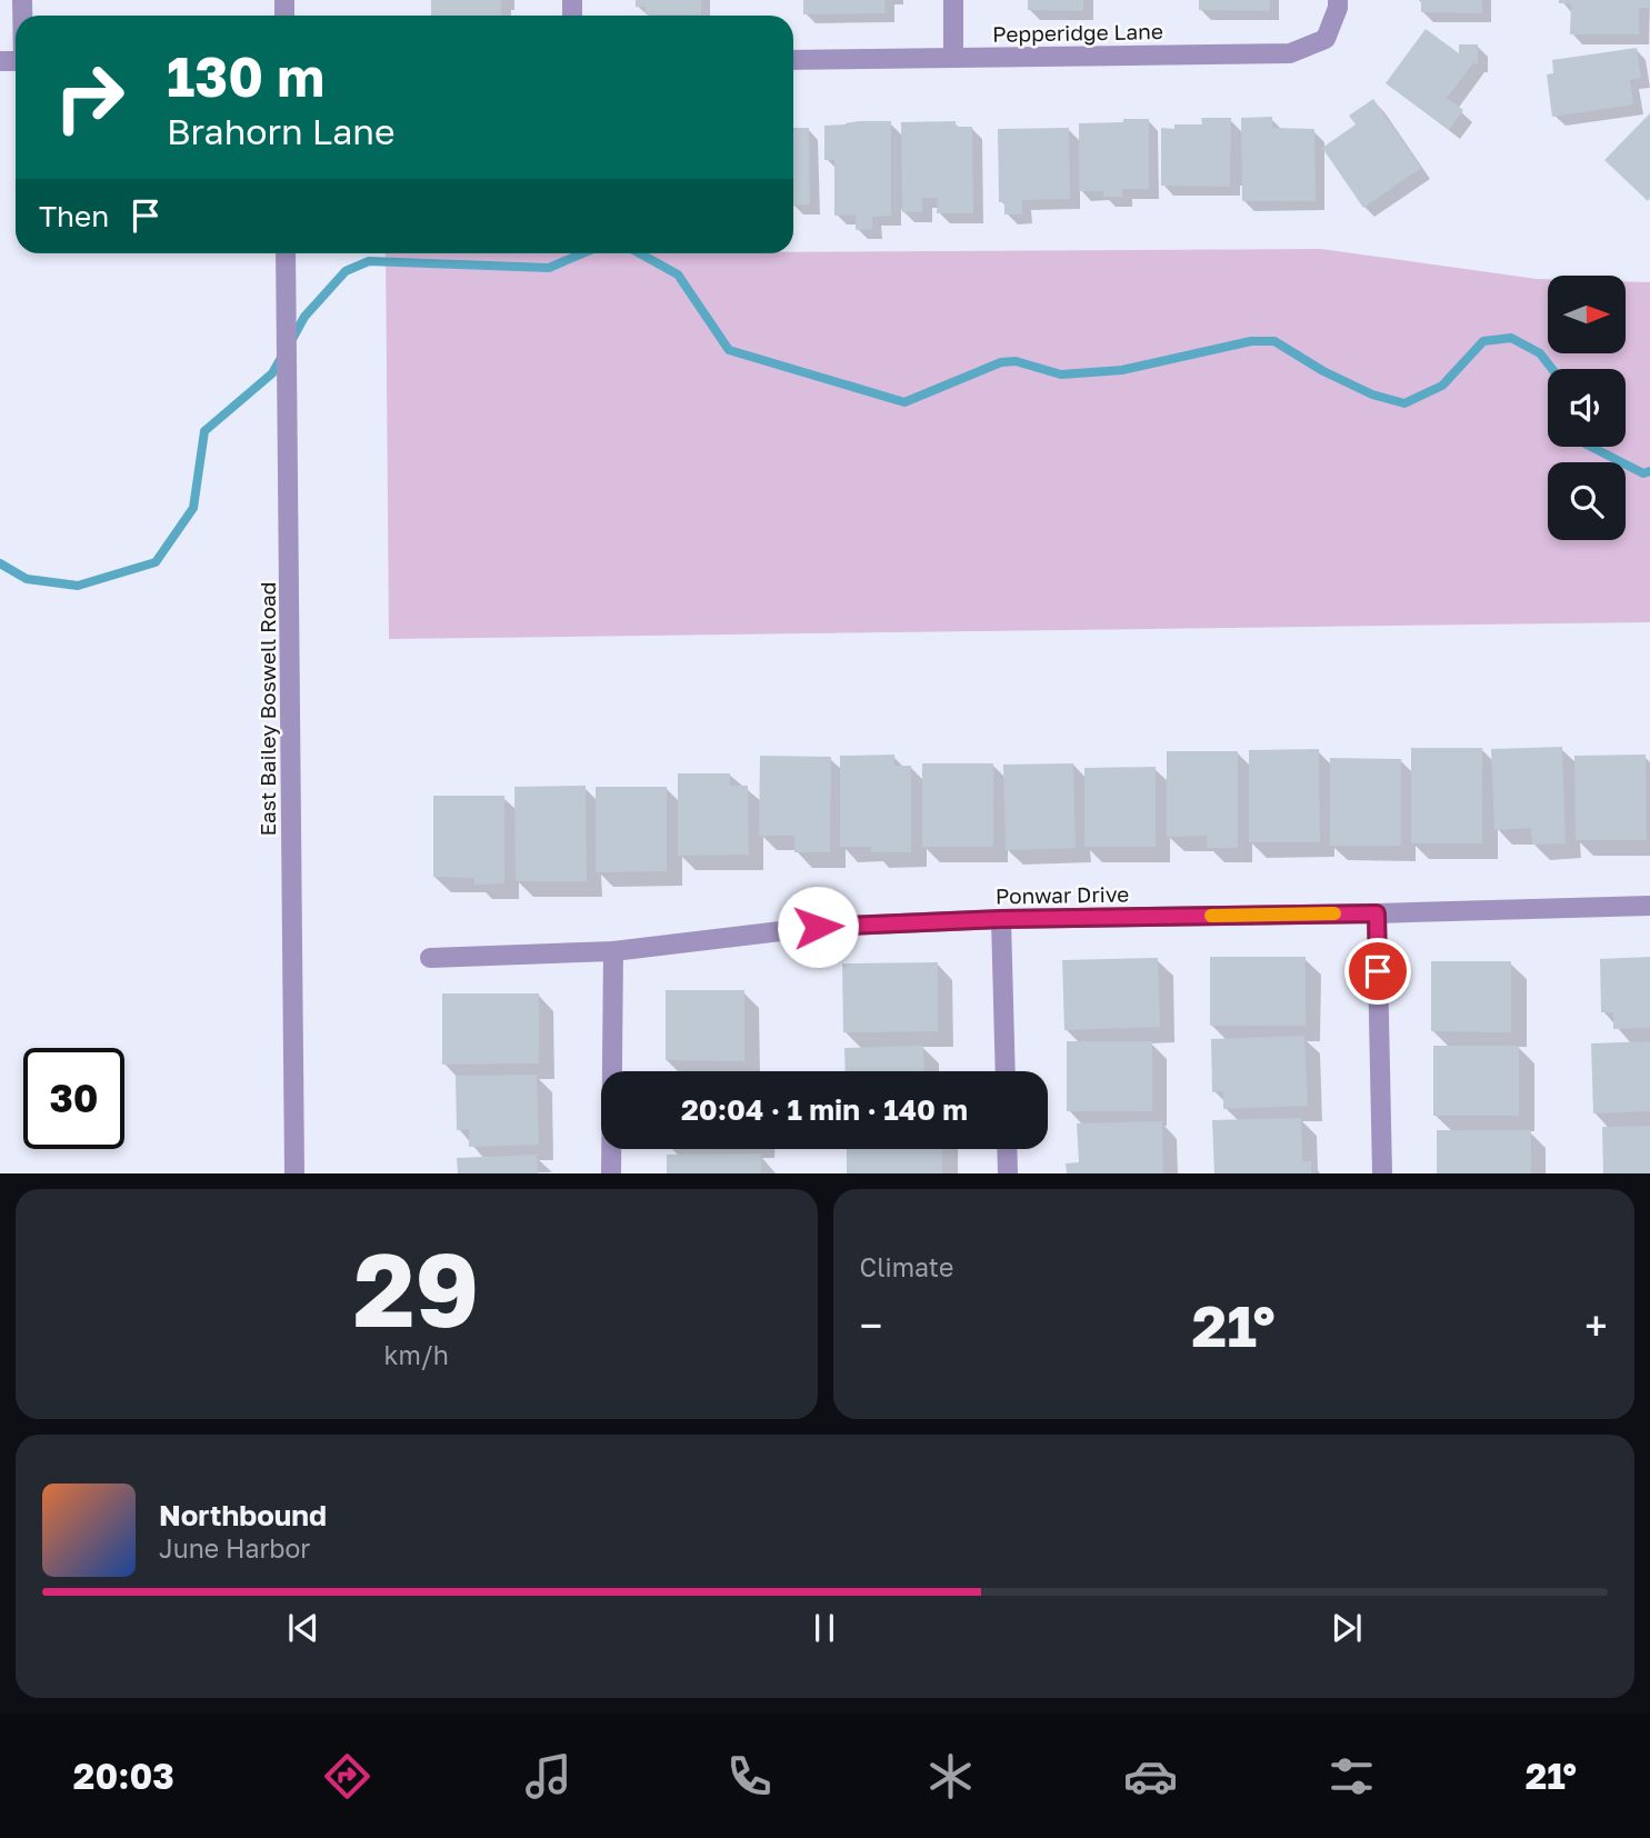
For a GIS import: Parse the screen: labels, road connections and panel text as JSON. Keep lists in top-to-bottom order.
{
  "streets": {
    "street": ["Pepperidge Lane", "East Bailey Boswell Road", "Ponwar Drive"]
  },
  "north": "right",
  "page": {
    "turn": ["130 m", "Brahorn Lane"],
    "then": "Then",
    "limit": "30",
    "trip": "20:04 · 1 min · 140 m",
    "tile": [
      ["29", "km/h"],
      "Climate"
    ],
    "heat": ["−", "21°", "+"],
    "song": ["Northbound", "June Harbor"],
    "tabs": ["20:03", "21°"]
  }
}
